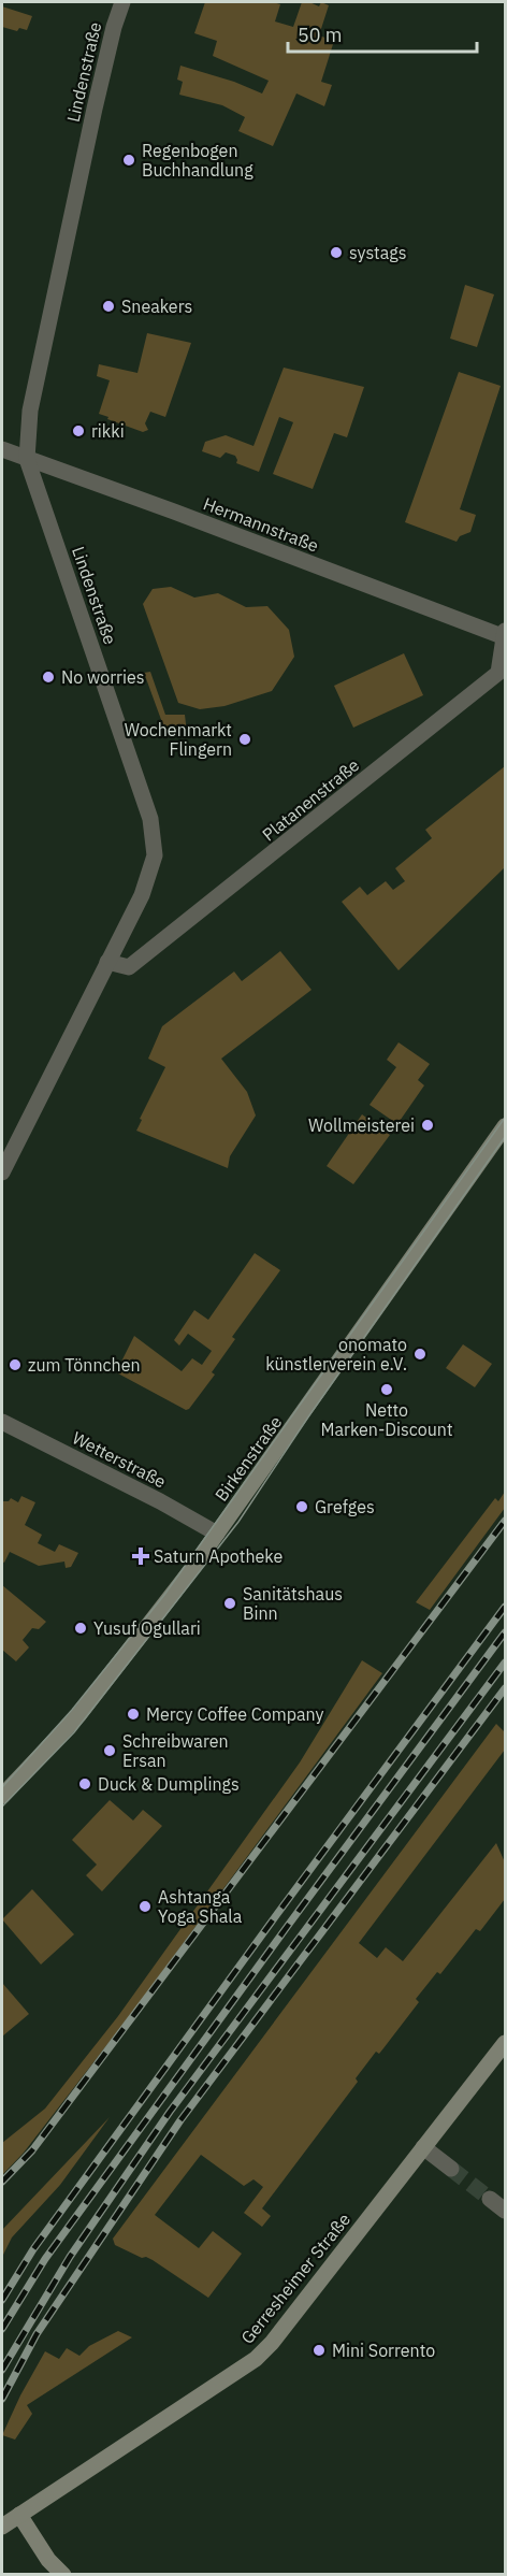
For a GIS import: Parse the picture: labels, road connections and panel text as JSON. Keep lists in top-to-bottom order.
{
  "streets": {
    "street": [
      "Lindenstraße",
      "Hermannstraße",
      "Platanenstraße",
      "Birkenstraße",
      "Wetterstraße",
      "Gerresheimer Straße"
    ]
  },
  "crossings": [
    ["Lindenstraße", "Hermannstraße"],
    ["Lindenstraße", "Platanenstraße"],
    ["Hermannstraße", "Platanenstraße"],
    ["Birkenstraße", "Wetterstraße"]
  ],
  "places": {
    "other": [
      "Regenbogen Buchhandlung",
      "systags",
      "Sneakers",
      "rikki",
      "No worries",
      "Wochenmarkt Flingern",
      "Wollmeisterei",
      "onomato künstlerverein e.V.",
      "zum Tönnchen",
      "Netto Marken-Discount",
      "Grefges",
      "Sanitätshaus Binn",
      "Yusuf Ogullari",
      "Mercy Coffee Company",
      "Schreibwaren Ersan",
      "Duck & Dumplings",
      "Ashtanga Yoga Shala",
      "Mini Sorrento"
    ],
    "health": ["Saturn Apotheke"]
  },
  "scale_bar": "50 m"
}
